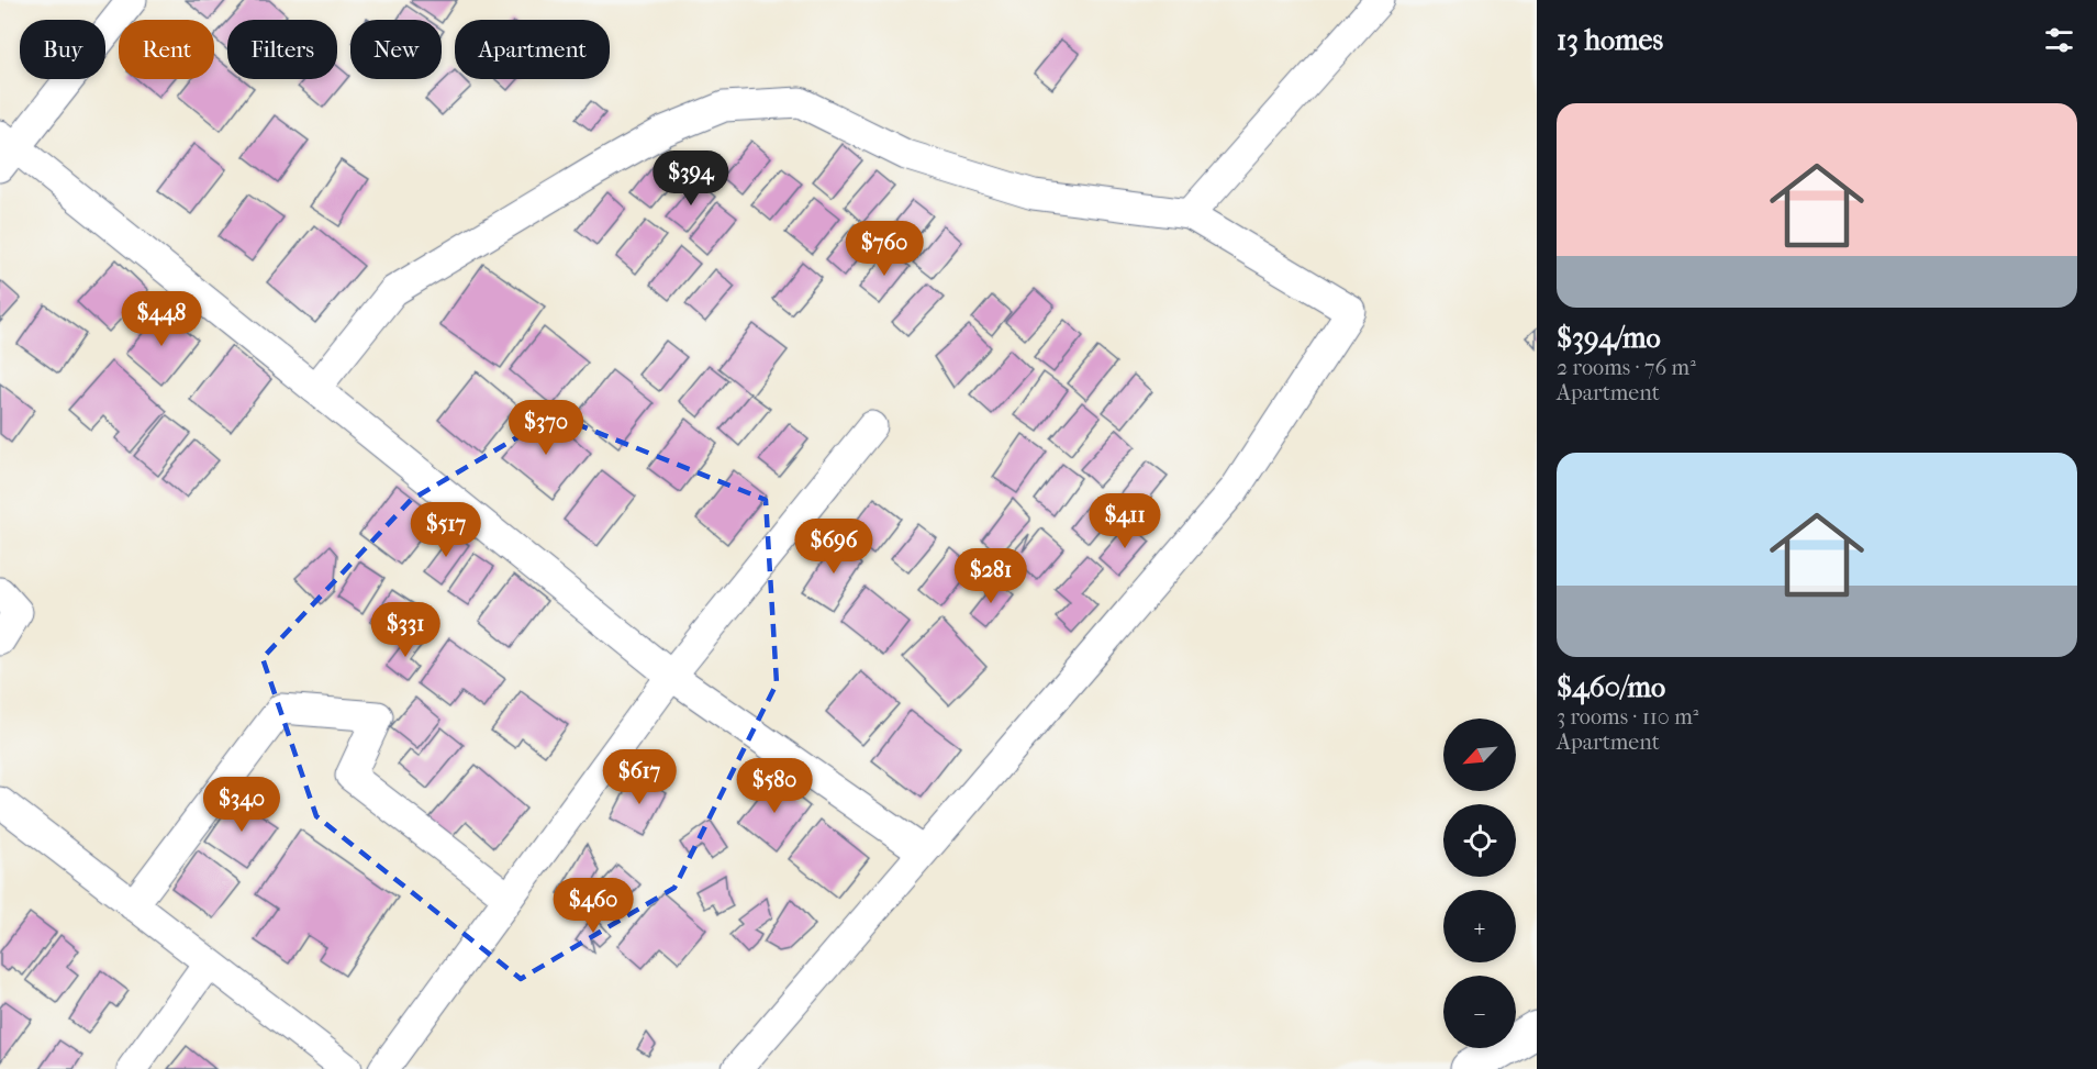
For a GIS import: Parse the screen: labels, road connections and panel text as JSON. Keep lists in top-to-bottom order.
{
  "north": "bottom left",
  "page": {
    "heading": "13 homes",
    "chip": [
      "Buy",
      "Rent",
      "Filters",
      "New",
      "Apartment"
    ],
    "list": [
      {
        "name": "$394/mo",
        "note": "2 rooms · 76 m² · Apartment"
      },
      {
        "name": "$460/mo",
        "note": "3 rooms · 110 m² · Apartment"
      }
    ],
    "price": [
      "$394",
      "$760",
      "$448",
      "$370",
      "$411",
      "$517",
      "$696",
      "$281",
      "$331",
      "$617",
      "$580",
      "$340",
      "$460"
    ],
    "map_buttons": ["+", "−"]
  }
}
